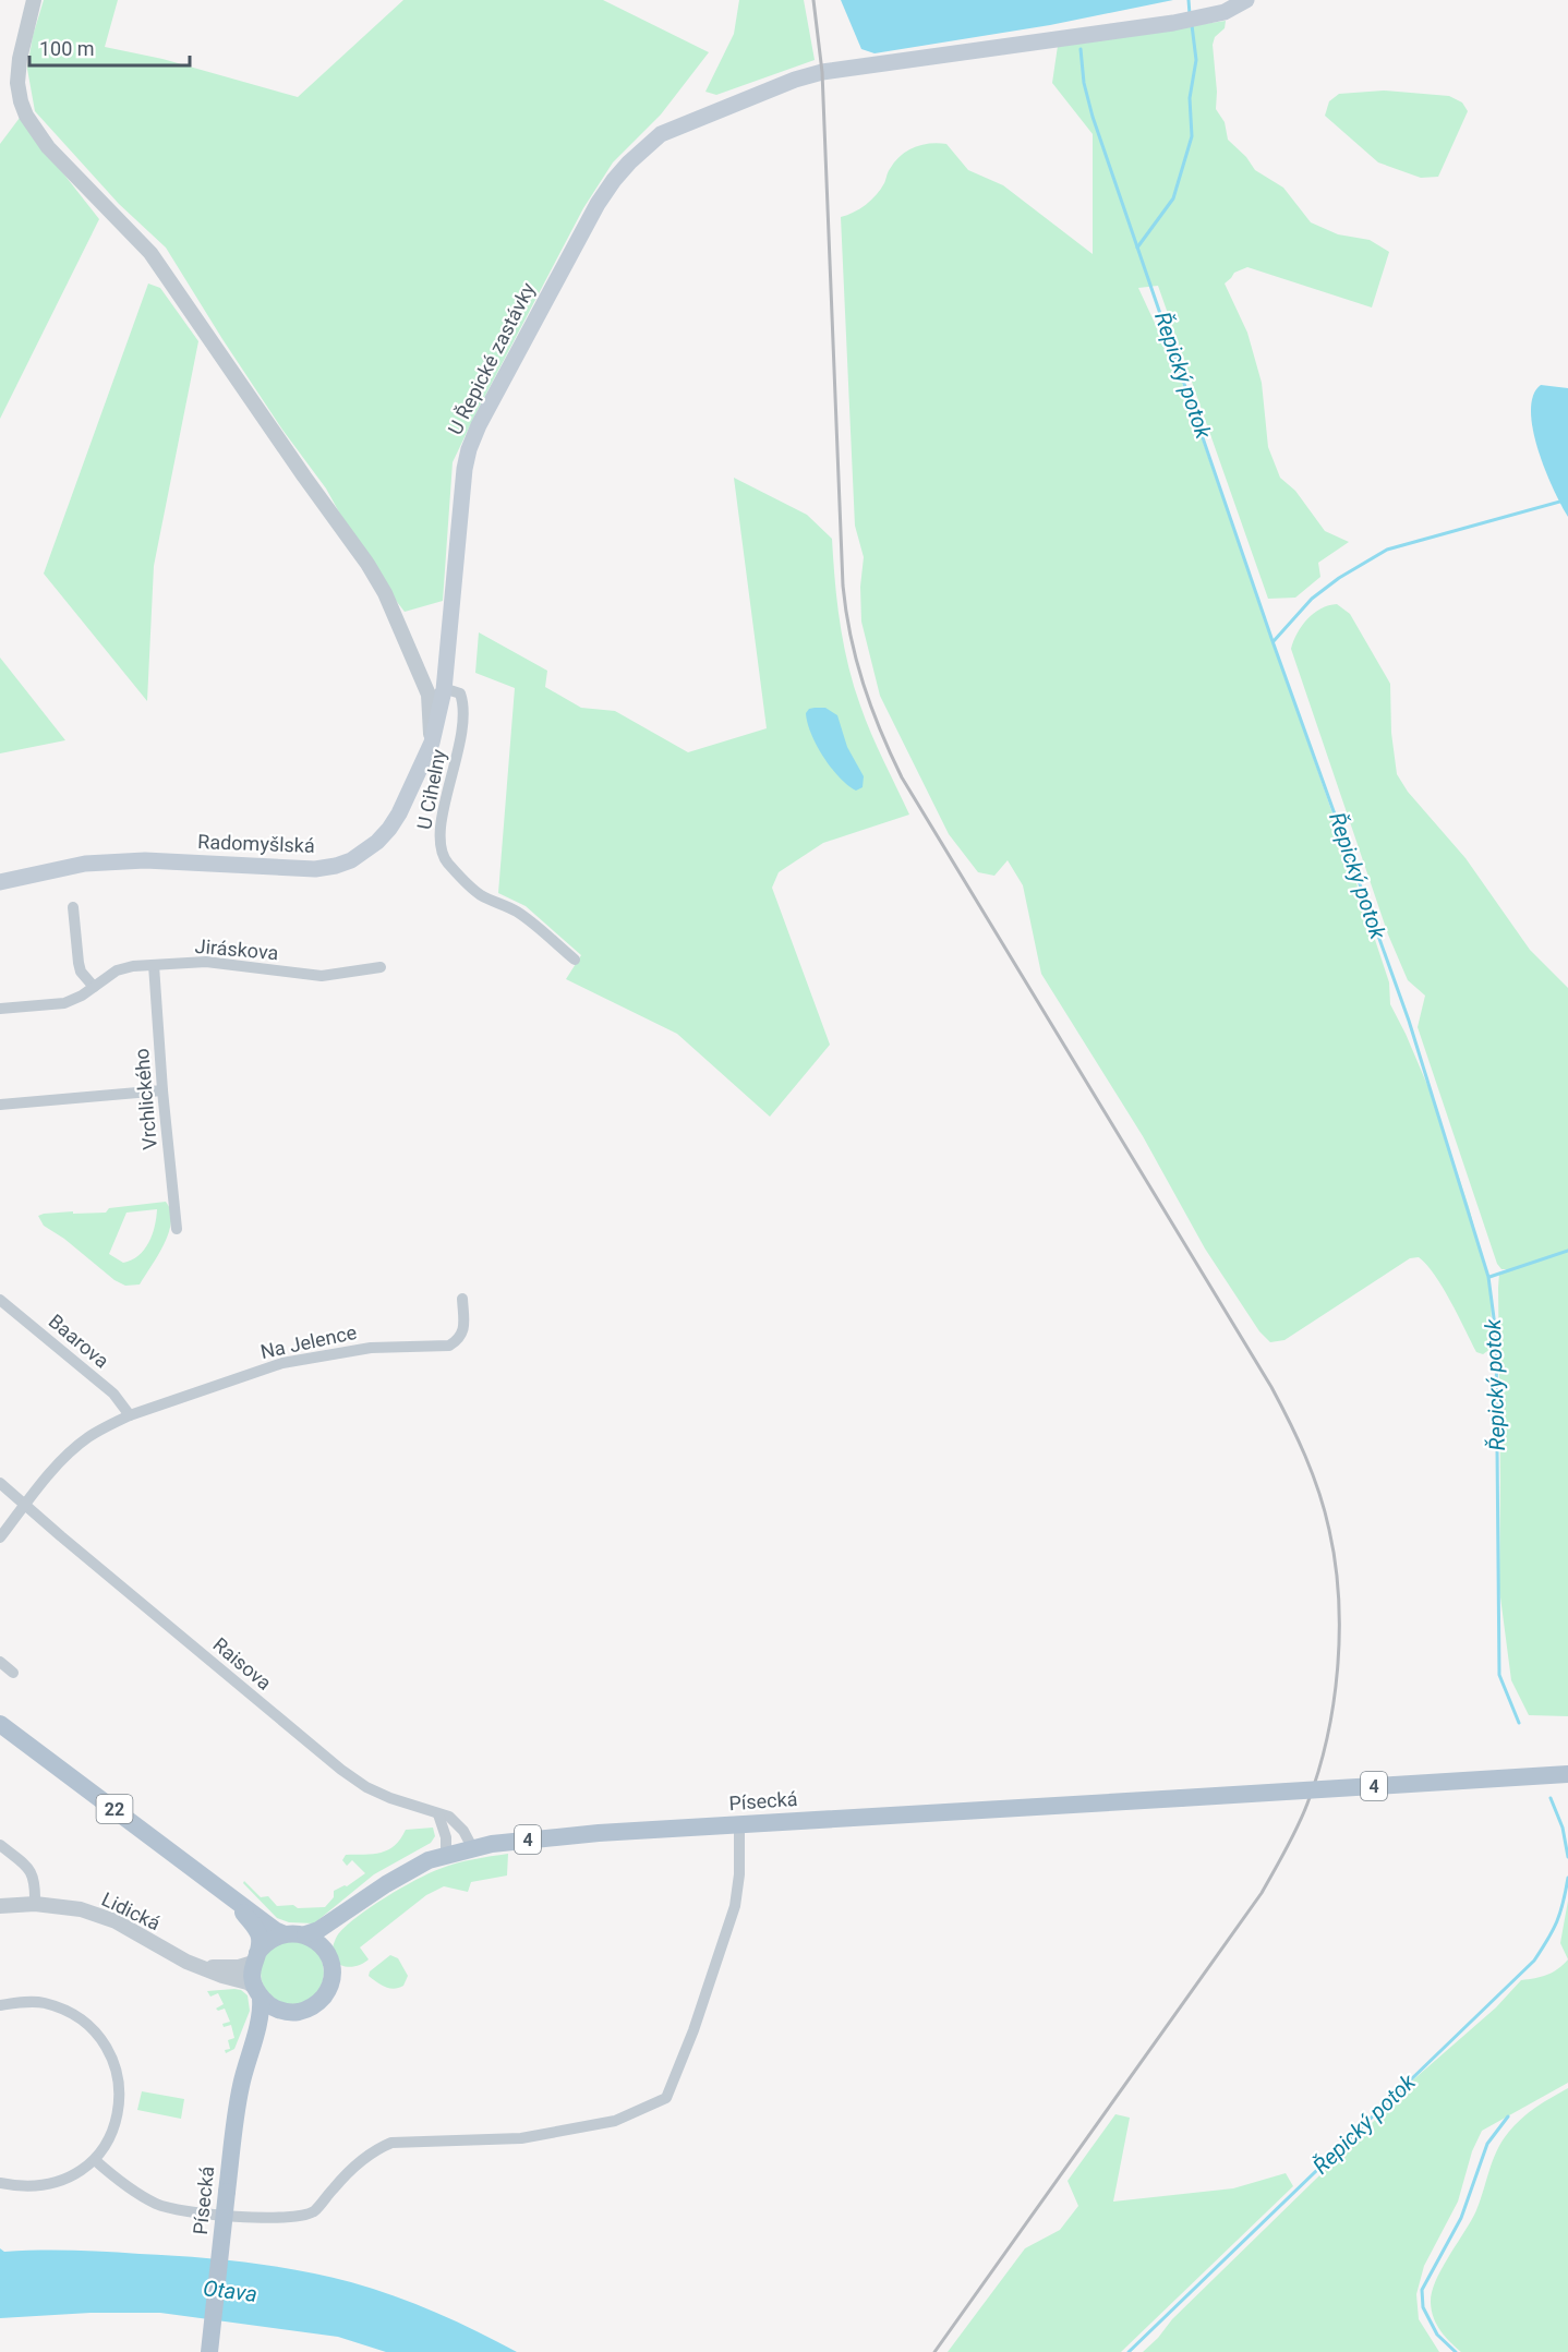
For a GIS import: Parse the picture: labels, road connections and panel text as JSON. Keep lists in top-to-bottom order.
{
  "streets": {
    "main road": [
      "U Řepické zastávky",
      "Radomyšlská",
      "4",
      "Písecká",
      "22"
    ],
    "street": [
      "U Cihelny",
      "Jiráskova",
      "Vrchlického",
      "Baarova",
      "Na Jelence",
      "Raisova",
      "Lidická"
    ]
  },
  "crossings": [
    ["U Řepické zastávky", "U Cihelny"],
    ["U Řepické zastávky", "Radomyšlská"],
    ["U Cihelny", "Radomyšlská"],
    ["Jiráskova", "Vrchlického"],
    ["Baarova", "Na Jelence"],
    ["Na Jelence", "Raisova"],
    ["Raisova", "Písecká"],
    ["4", "Písecká"],
    ["4", "22"],
    ["4", "Lidická"],
    ["Písecká", "22"],
    ["Písecká", "Lidická"],
    ["22", "Lidická"]
  ],
  "water": ["Řepický potok", "Otava"],
  "scale_bar": "100 m"
}
